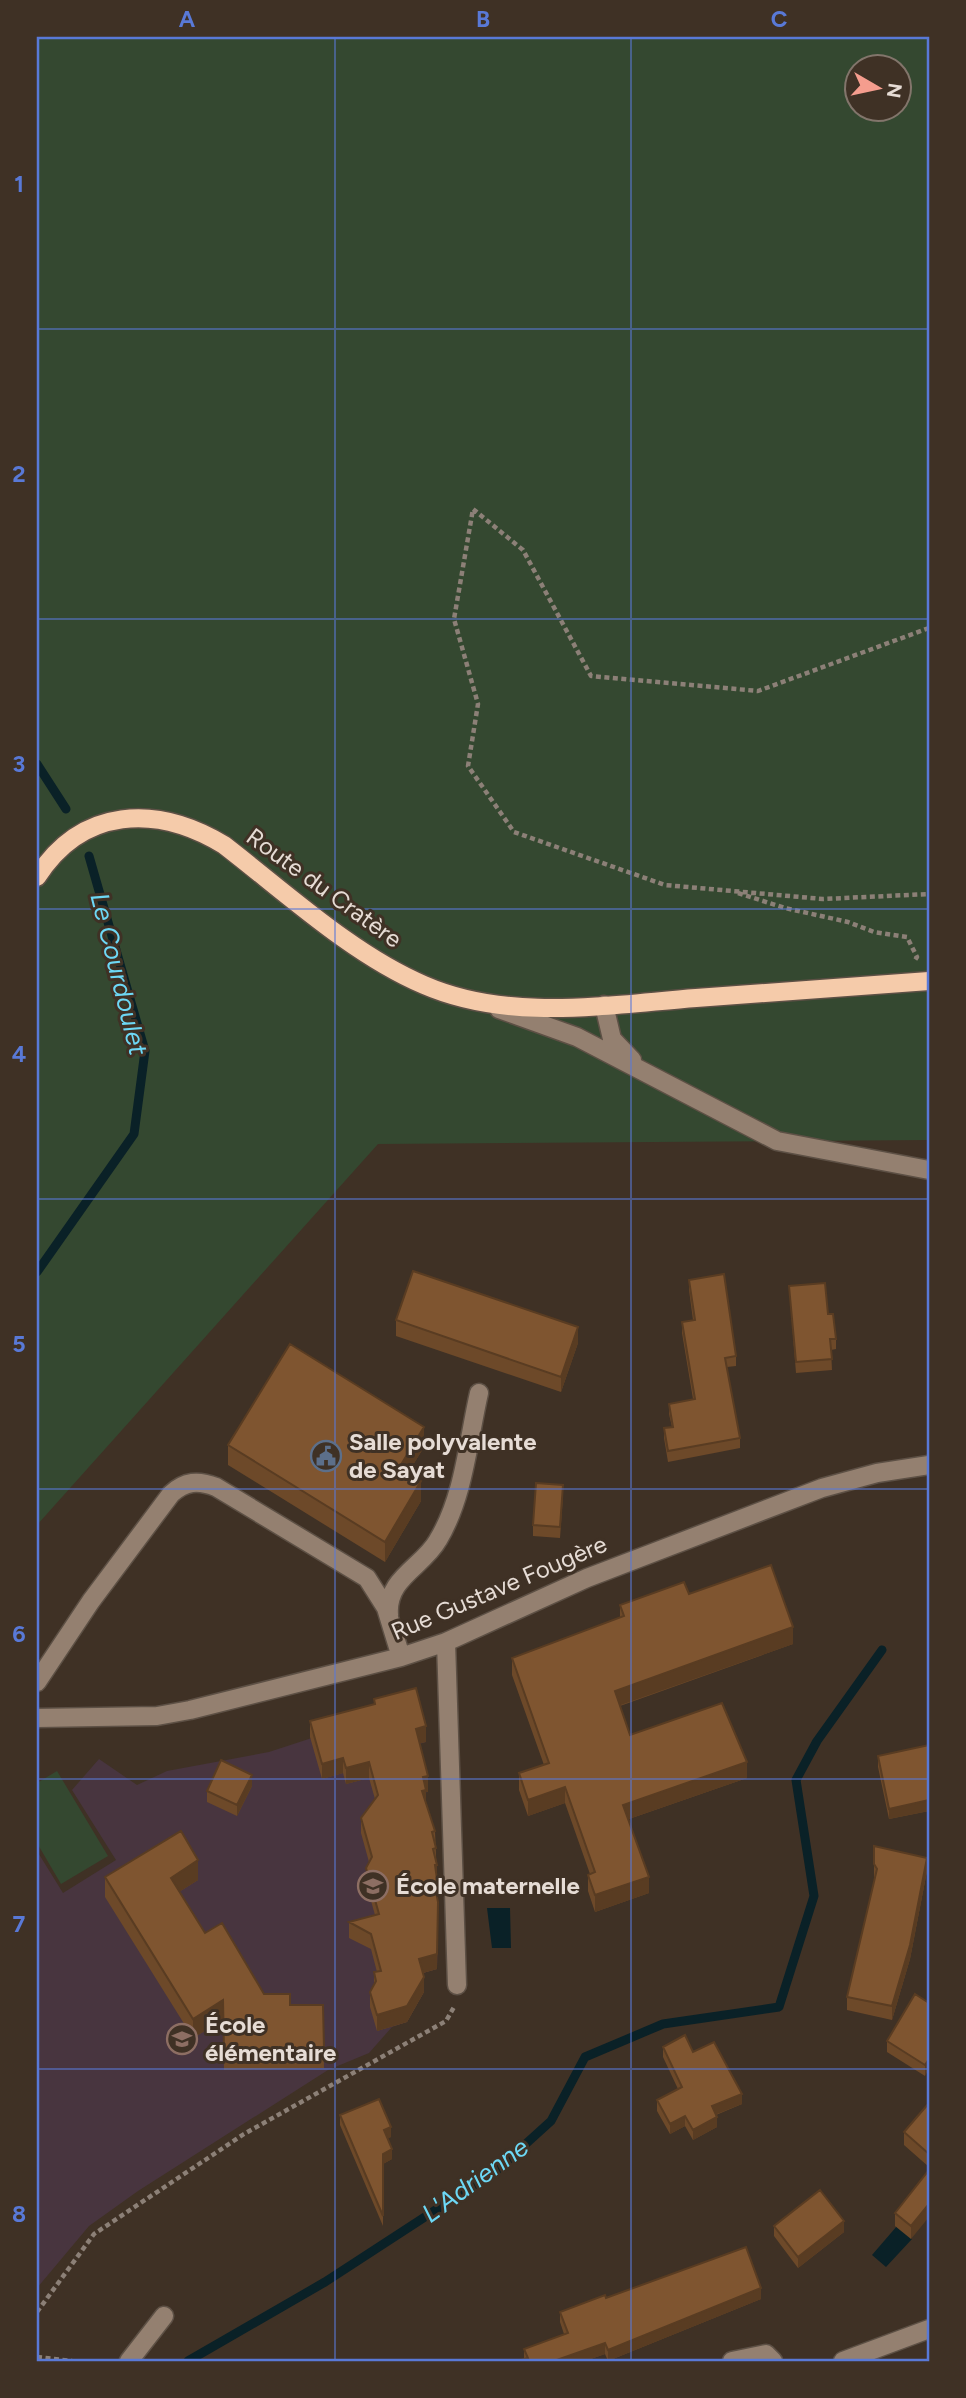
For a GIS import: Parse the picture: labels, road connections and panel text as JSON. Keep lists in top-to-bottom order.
{
  "streets": {
    "main road": ["Route du Cratère"],
    "street": ["Rue Gustave Fougère"]
  },
  "water": ["Le Courdoulet", "L'Adrienne"],
  "places": {
    "public building": ["Salle polyvalente de Sayat"],
    "school or university": ["École maternelle", "École élémentaire"]
  },
  "north": "right",
  "grid": {
    "columns": ["A", "B", "C"],
    "rows": [
      "1",
      "2",
      "3",
      "4",
      "5",
      "6",
      "7",
      "8"
    ]
  }
}
